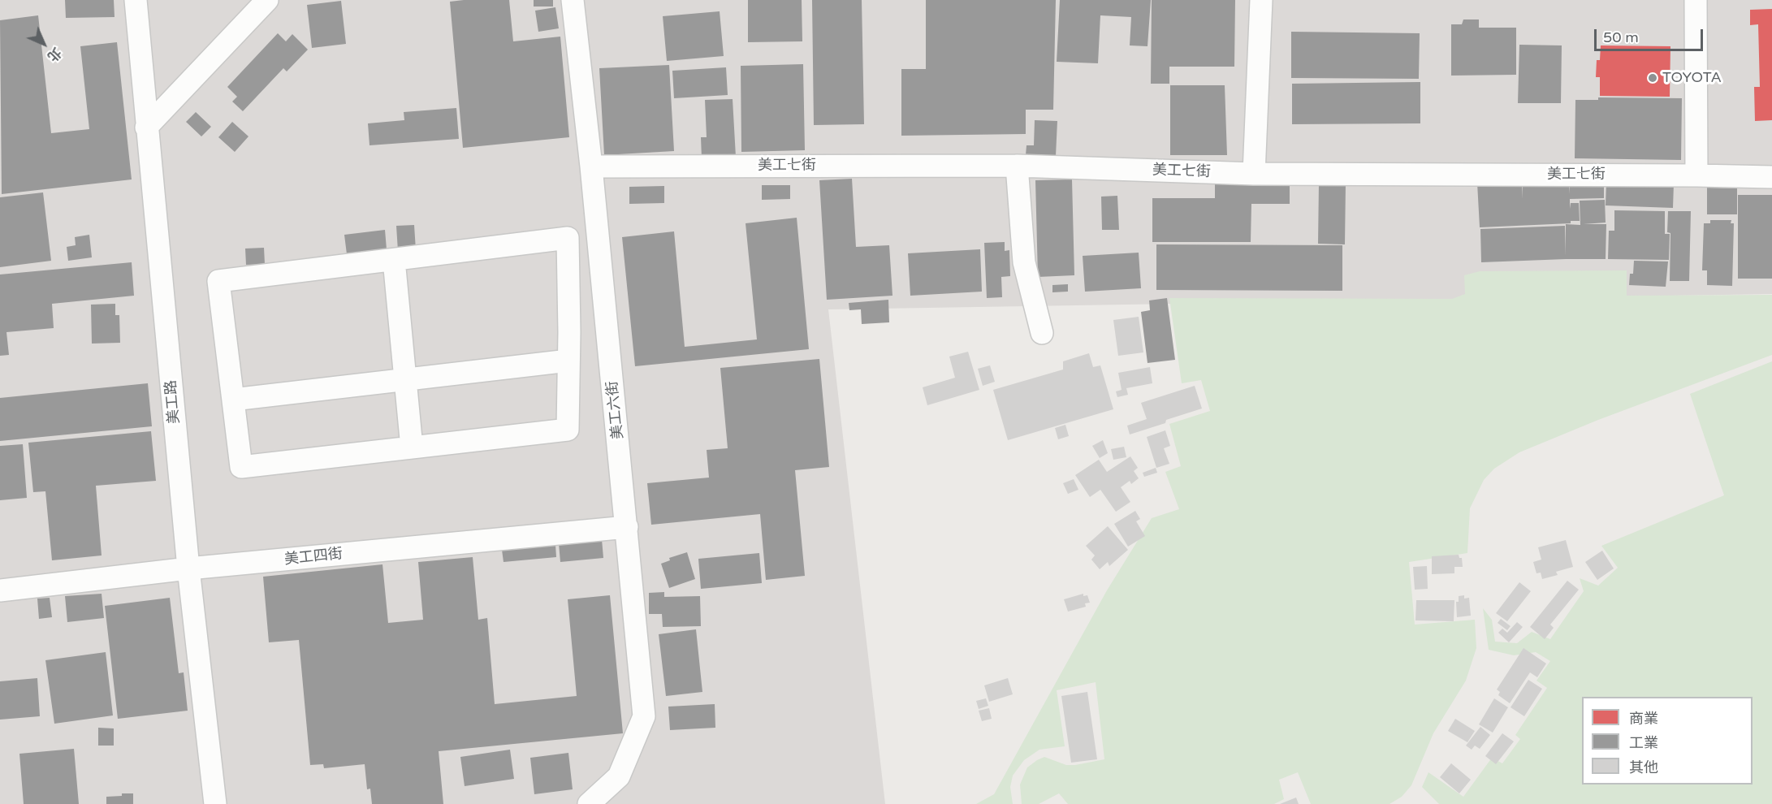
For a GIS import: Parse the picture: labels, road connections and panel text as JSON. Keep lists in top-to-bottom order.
{
  "streets": {
    "street": [
      "美工七街",
      "美工路",
      "美工六街",
      "美工四街"
    ]
  },
  "crossings": [
    ["美工七街", "美工六街"],
    ["美工路", "美工四街"],
    ["美工六街", "美工四街"]
  ],
  "places": ["TOYOTA"],
  "legend": ["商業", "工業", "其他"],
  "scale_bar": "50 m",
  "north": "bottom right"
}
